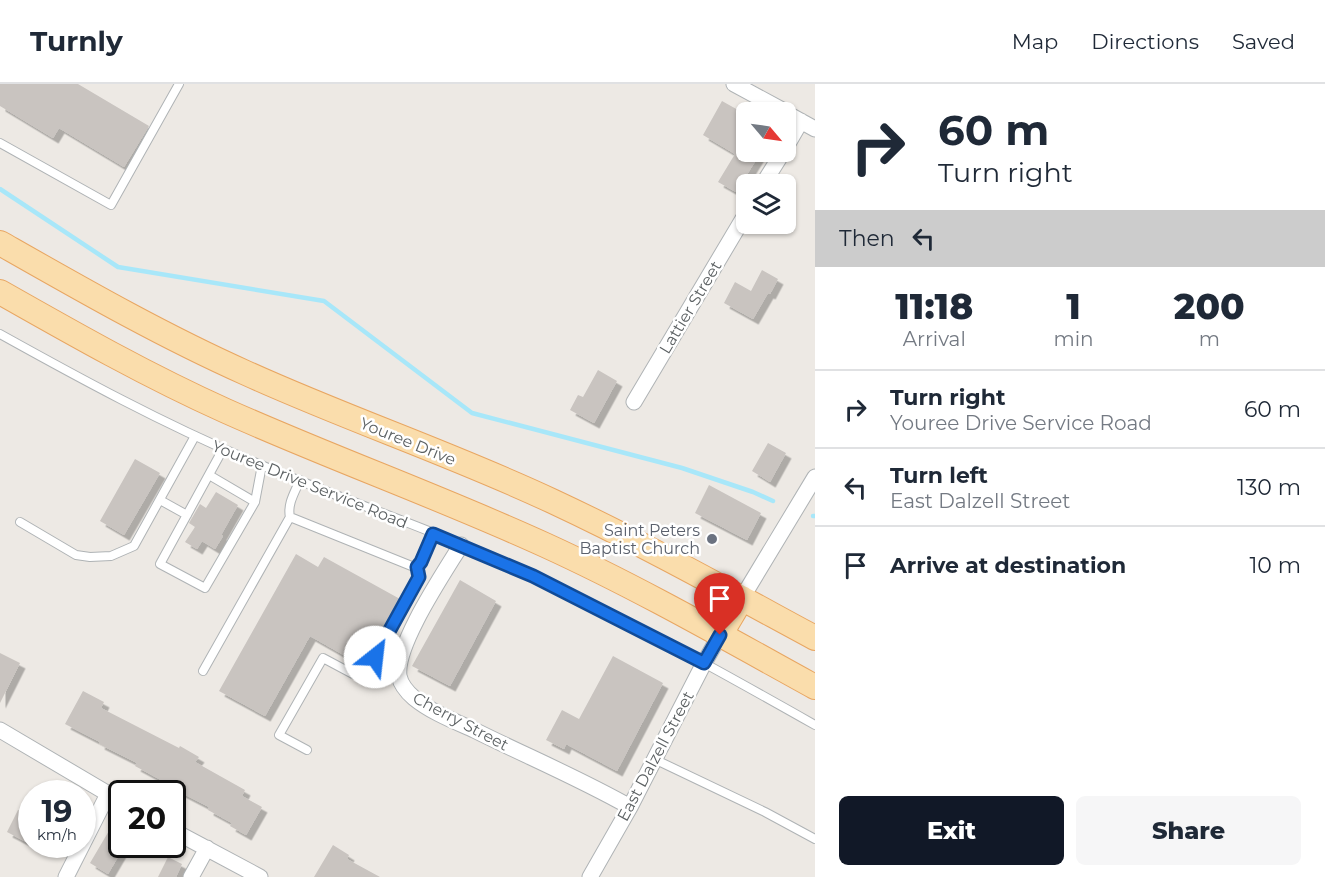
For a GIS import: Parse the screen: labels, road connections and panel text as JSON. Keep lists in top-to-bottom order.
{
  "streets": {
    "main road": ["Youree Drive"],
    "street": ["Lattier Street", "Cherry Street", "East Dalzell Street"],
    "lane": ["Youree Drive Service Road"]
  },
  "crossings": [
    ["Youree Drive Service Road", "Cherry Street"],
    ["Youree Drive Service Road", "East Dalzell Street"],
    ["Cherry Street", "East Dalzell Street"]
  ],
  "places": ["Saint Peters Baptist Church"],
  "north": "bottom right",
  "page": {
    "header": "Turnly",
    "nav": ["Map", "Directions", "Saved"],
    "turn": ["60 m", "Turn right"],
    "then": "Then",
    "eta": [
      "11:18",
      "Arrival",
      "1",
      "min",
      "200",
      "m"
    ],
    "list": [
      {
        "name": "Turn right",
        "note": "Youree Drive Service Road",
        "value": "60 m"
      },
      {
        "name": "Turn left",
        "note": "East Dalzell Street",
        "value": "130 m"
      },
      {
        "name": "Arrive at destination",
        "value": "10 m"
      }
    ],
    "speed": "19 km/h",
    "limit": "20",
    "buttons": ["Exit", "Share"]
  }
}
